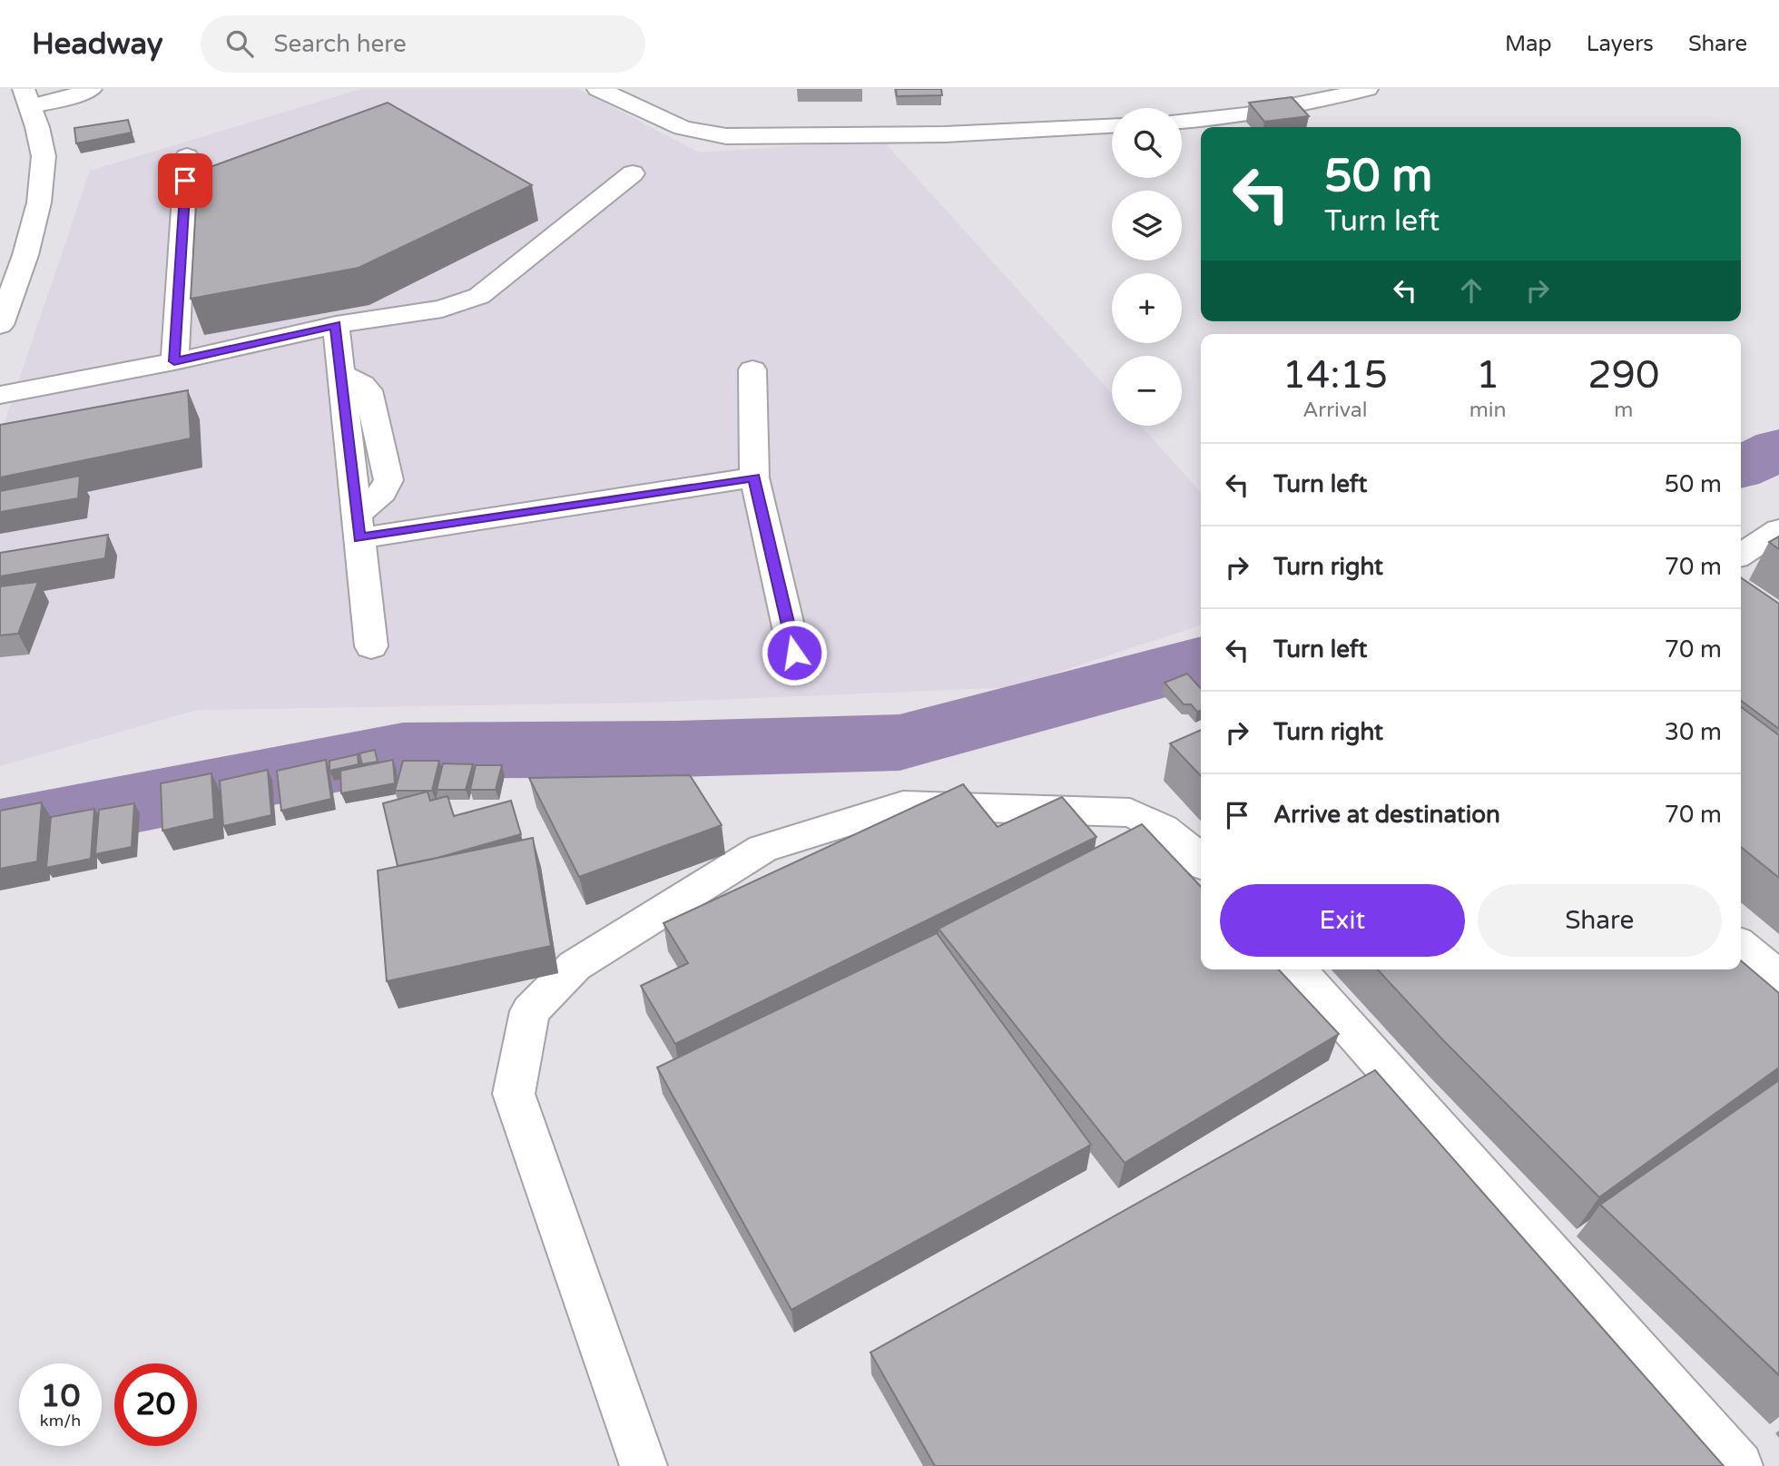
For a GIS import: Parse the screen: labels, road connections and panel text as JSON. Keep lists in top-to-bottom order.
{
  "page": {
    "header": "Headway",
    "search": "Search here",
    "nav": ["Map", "Layers", "Share"],
    "map_buttons": ["+", "−"],
    "turn": ["50 m", "Turn left"],
    "eta": [
      "14:15",
      "Arrival",
      "1",
      "min",
      "290",
      "m"
    ],
    "list": [
      {
        "name": "Turn left",
        "value": "50 m"
      },
      {
        "name": "Turn right",
        "value": "70 m"
      },
      {
        "name": "Turn left",
        "value": "70 m"
      },
      {
        "name": "Turn right",
        "value": "30 m"
      },
      {
        "name": "Arrive at destination",
        "value": "70 m"
      }
    ],
    "buttons": ["Exit", "Share"],
    "speed": "10 km/h",
    "limit": "20"
  }
}
